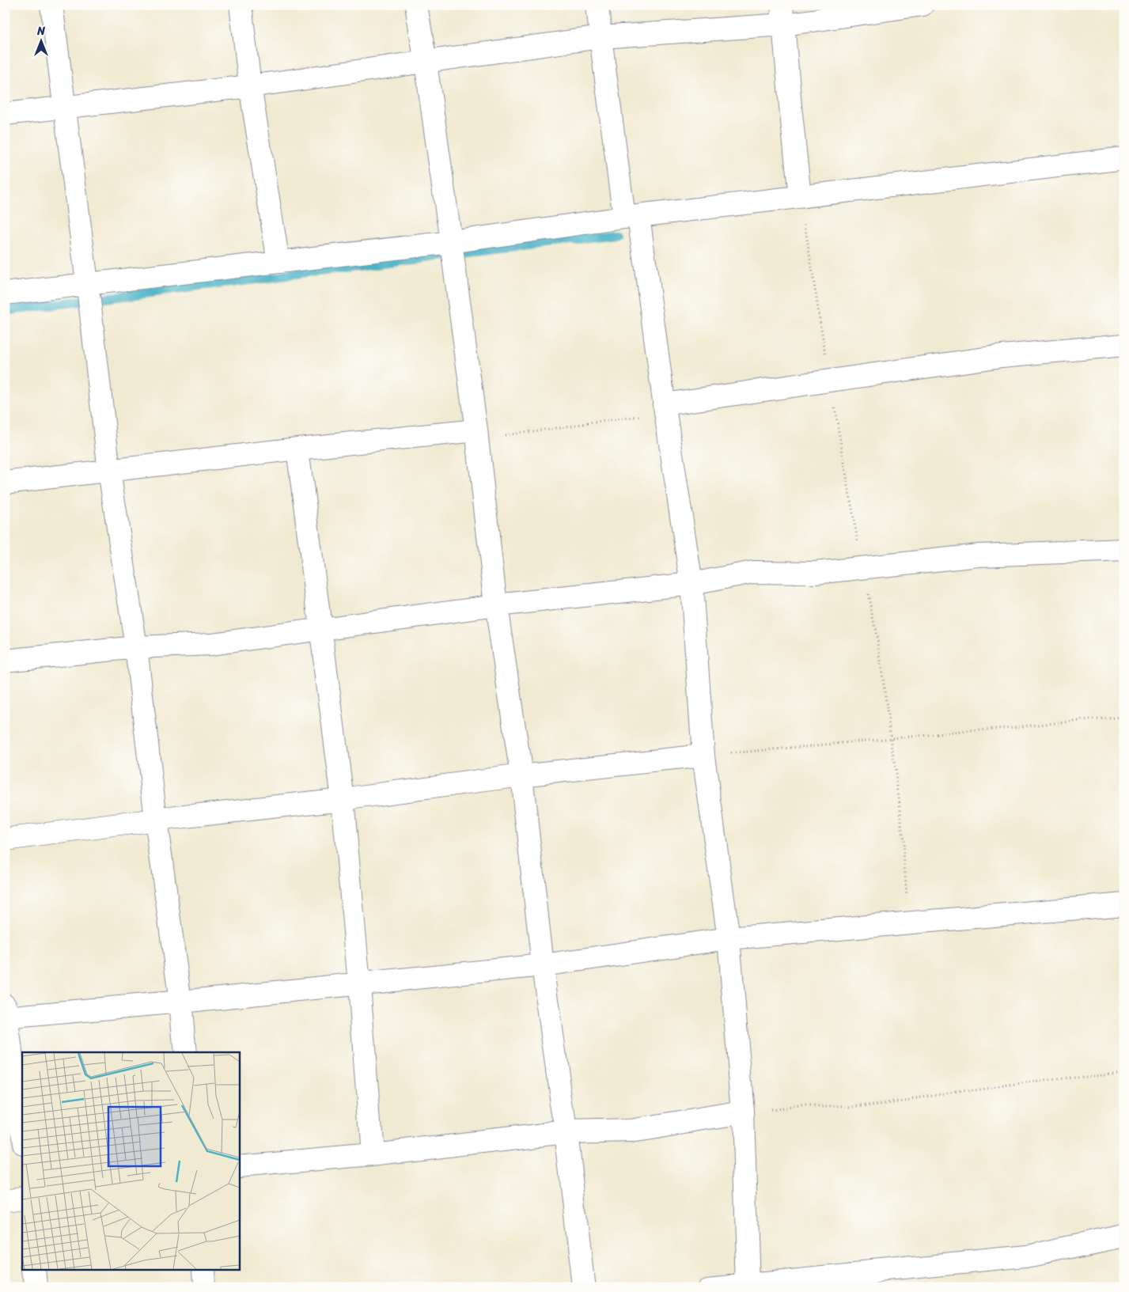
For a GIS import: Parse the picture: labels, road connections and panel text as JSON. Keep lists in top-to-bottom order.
{
  "north": "top"
}
